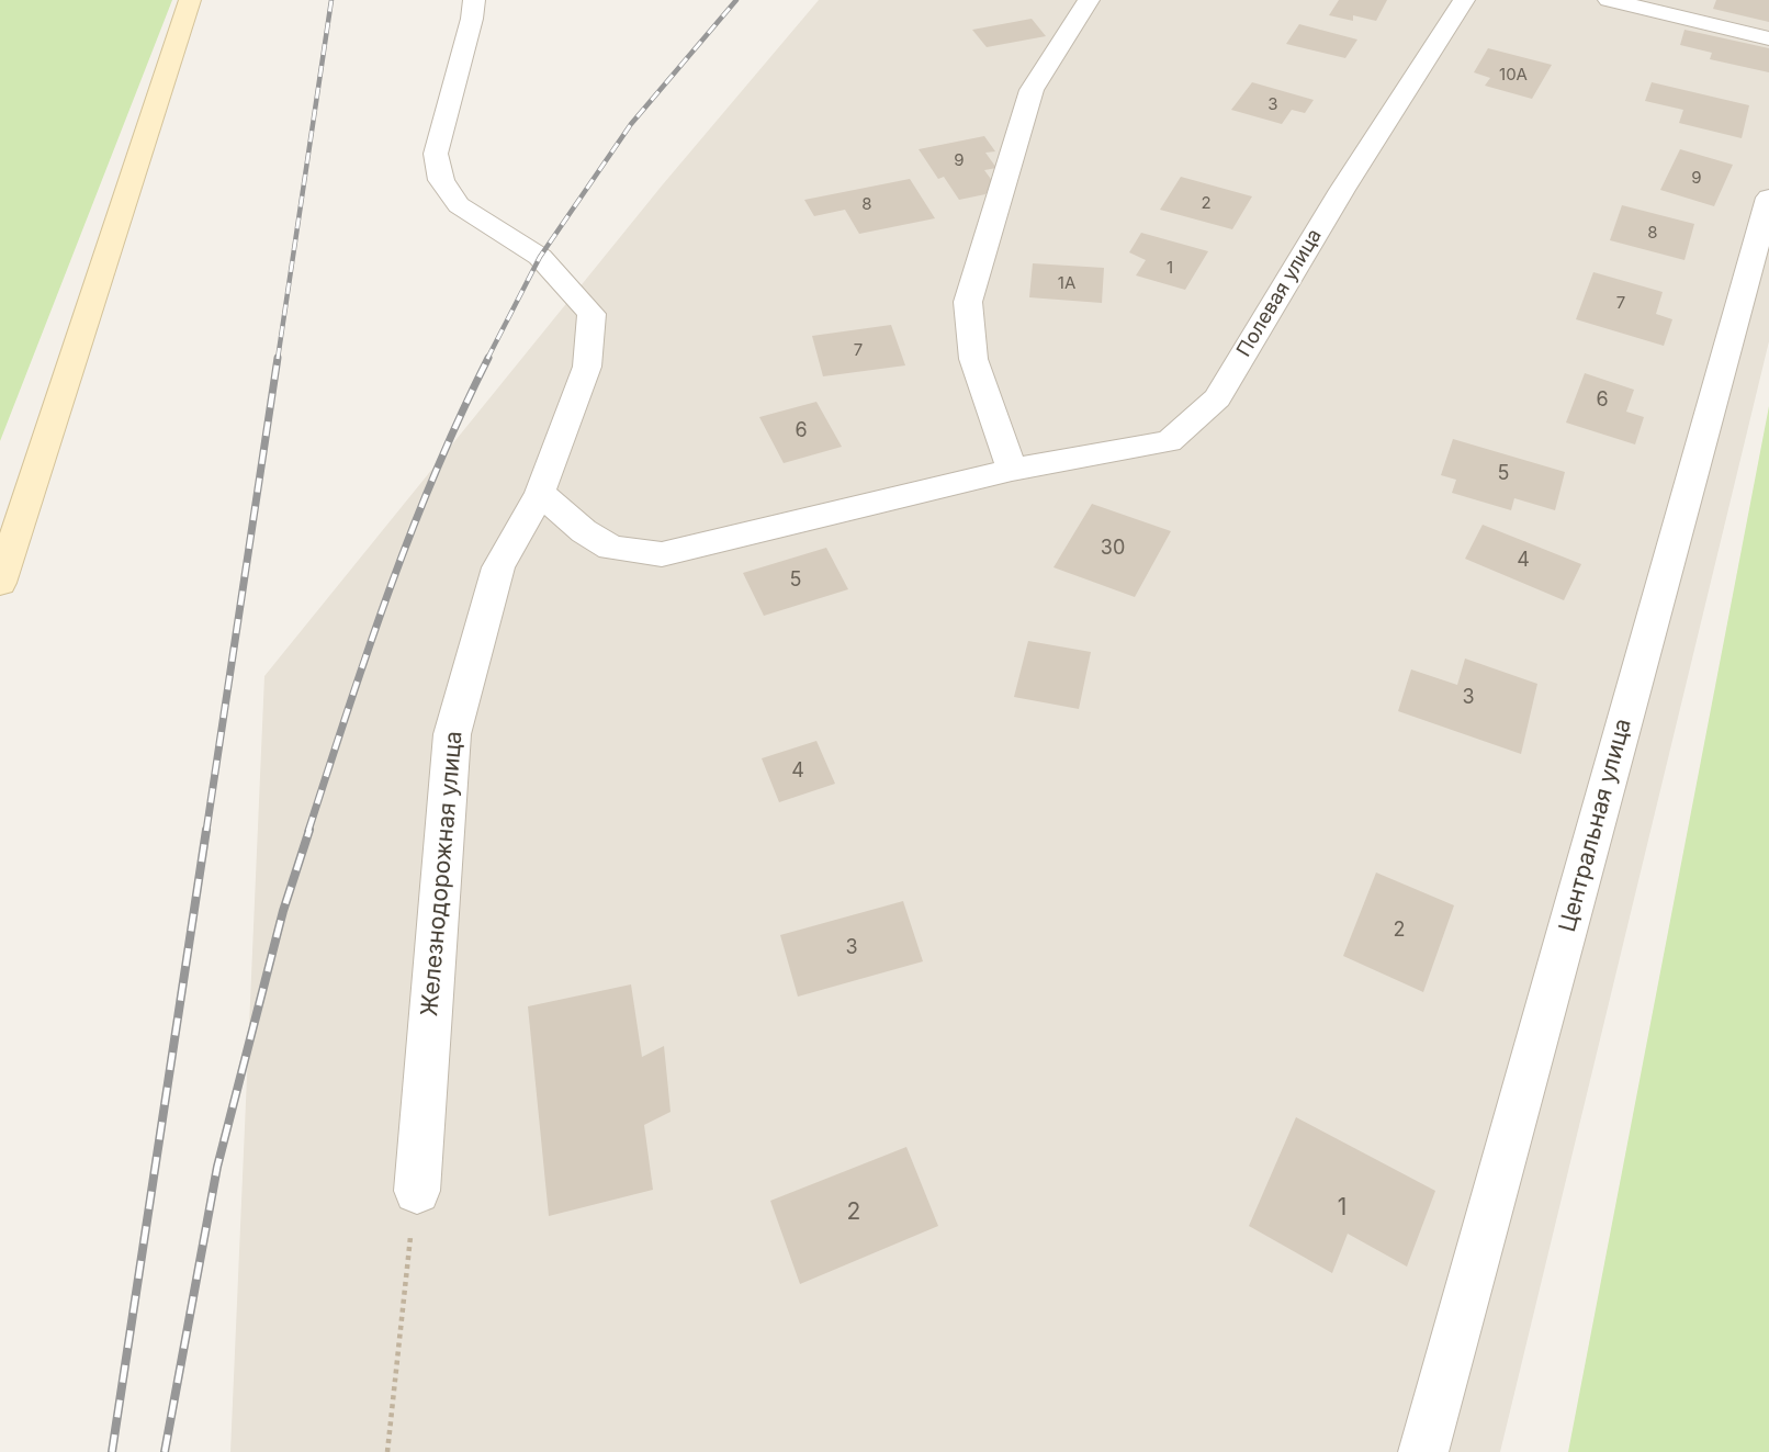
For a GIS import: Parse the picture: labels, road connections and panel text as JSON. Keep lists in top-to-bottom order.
{
  "streets": {
    "street": ["Полевая улица", "Центральная улица", "Железнодорожная улица"]
  },
  "crossings": [
    ["Полевая улица", "Железнодорожная улица"]
  ],
  "house_numbers": [
    "10А",
    "3",
    "9",
    "9",
    "2",
    "8",
    "8",
    "1",
    "1А",
    "7",
    "7",
    "6",
    "6",
    "5",
    "30",
    "4",
    "5",
    "3",
    "4",
    "2",
    "3",
    "1",
    "2"
  ]
}
